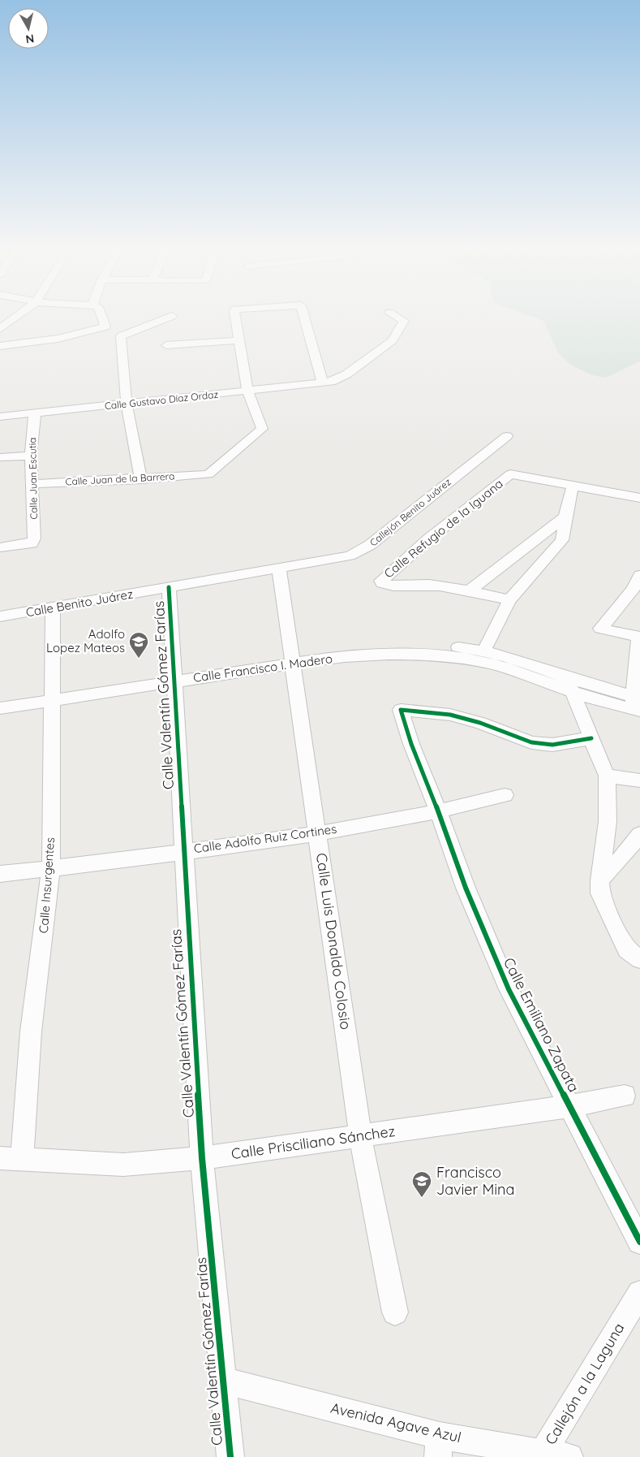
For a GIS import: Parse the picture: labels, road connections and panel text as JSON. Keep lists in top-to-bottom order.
{
  "streets": {
    "street": [
      "Calle Gustavo Díaz Ordaz",
      "Calle Juan Escutia",
      "Calle Juan de la Barrera",
      "Callejón Benito Juárez",
      "Calle Refugio de la Iguana",
      "Calle Benito Juárez",
      "Calle Francisco I. Madero",
      "Calle Valentín Gómez Farías",
      "Calle Adolfo Ruiz Cortines",
      "Calle Insurgentes",
      "Calle Luis Donaldo Colosio",
      "Calle Emiliano Zapata",
      "Calle Prisciliano Sánchez",
      "Callejón a la Laguna",
      "Avenida Agave Azul"
    ]
  },
  "crossings": [
    ["Calle Gustavo Díaz Ordaz", "Calle Juan Escutia"],
    ["Calle Gustavo Díaz Ordaz", "Calle Juan de la Barrera"],
    ["Calle Juan Escutia", "Calle Juan de la Barrera"],
    ["Callejón Benito Juárez", "Calle Benito Juárez"],
    ["Callejón Benito Juárez", "Calle Luis Donaldo Colosio"],
    ["Calle Benito Juárez", "Calle Valentín Gómez Farías"],
    ["Calle Benito Juárez", "Calle Insurgentes"],
    ["Calle Benito Juárez", "Calle Luis Donaldo Colosio"],
    ["Calle Francisco I. Madero", "Calle Valentín Gómez Farías"],
    ["Calle Francisco I. Madero", "Calle Insurgentes"],
    ["Calle Francisco I. Madero", "Calle Luis Donaldo Colosio"],
    ["Calle Valentín Gómez Farías", "Calle Adolfo Ruiz Cortines"],
    ["Calle Valentín Gómez Farías", "Calle Prisciliano Sánchez"],
    ["Calle Valentín Gómez Farías", "Avenida Agave Azul"],
    ["Calle Adolfo Ruiz Cortines", "Calle Insurgentes"],
    ["Calle Adolfo Ruiz Cortines", "Calle Luis Donaldo Colosio"],
    ["Calle Adolfo Ruiz Cortines", "Calle Emiliano Zapata"],
    ["Calle Insurgentes", "Calle Prisciliano Sánchez"],
    ["Calle Luis Donaldo Colosio", "Calle Prisciliano Sánchez"],
    ["Calle Emiliano Zapata", "Calle Prisciliano Sánchez"],
    ["Callejón a la Laguna", "Avenida Agave Azul"]
  ],
  "places": {
    "school or university": ["Adolfo Lopez Mateos", "Francisco Javier Mina"]
  },
  "north": "bottom"
}
